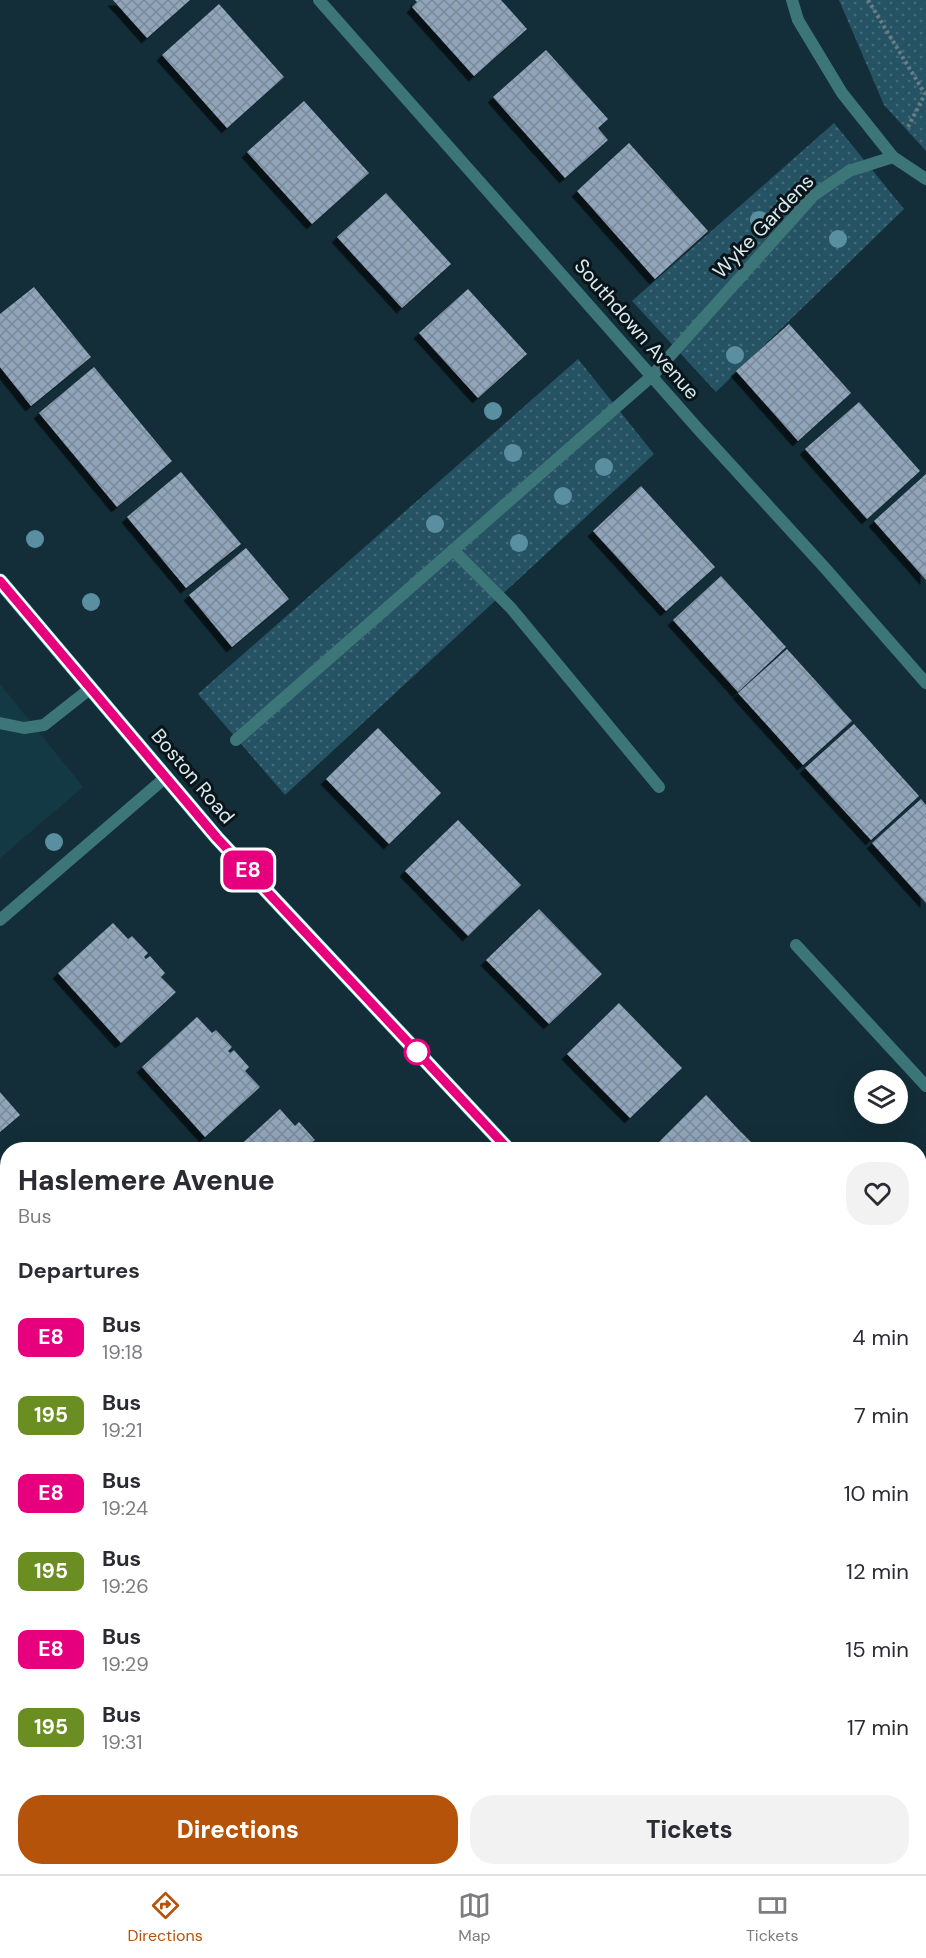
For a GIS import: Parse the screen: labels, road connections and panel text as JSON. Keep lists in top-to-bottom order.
{
  "streets": {
    "main road": ["Boston Road"],
    "street": ["Wyke Gardens", "Southdown Avenue"]
  },
  "crossings": [
    ["Wyke Gardens", "Southdown Avenue"]
  ],
  "lines": ["bus line E8"],
  "page": {
    "on_map": "E8",
    "heading": [
      ["Haslemere Avenue", "Bus"],
      "Departures"
    ],
    "list": [
      {
        "mark": "E8",
        "name": "Bus",
        "note": "19:18",
        "value": "4 min"
      },
      {
        "mark": "195",
        "name": "Bus",
        "note": "19:21",
        "value": "7 min"
      },
      {
        "mark": "E8",
        "name": "Bus",
        "note": "19:24",
        "value": "10 min"
      },
      {
        "mark": "195",
        "name": "Bus",
        "note": "19:26",
        "value": "12 min"
      },
      {
        "mark": "E8",
        "name": "Bus",
        "note": "19:29",
        "value": "15 min"
      },
      {
        "mark": "195",
        "name": "Bus",
        "note": "19:31",
        "value": "17 min"
      }
    ],
    "buttons": ["Directions", "Tickets"],
    "tabs": ["Directions", "Map", "Tickets"]
  }
}
